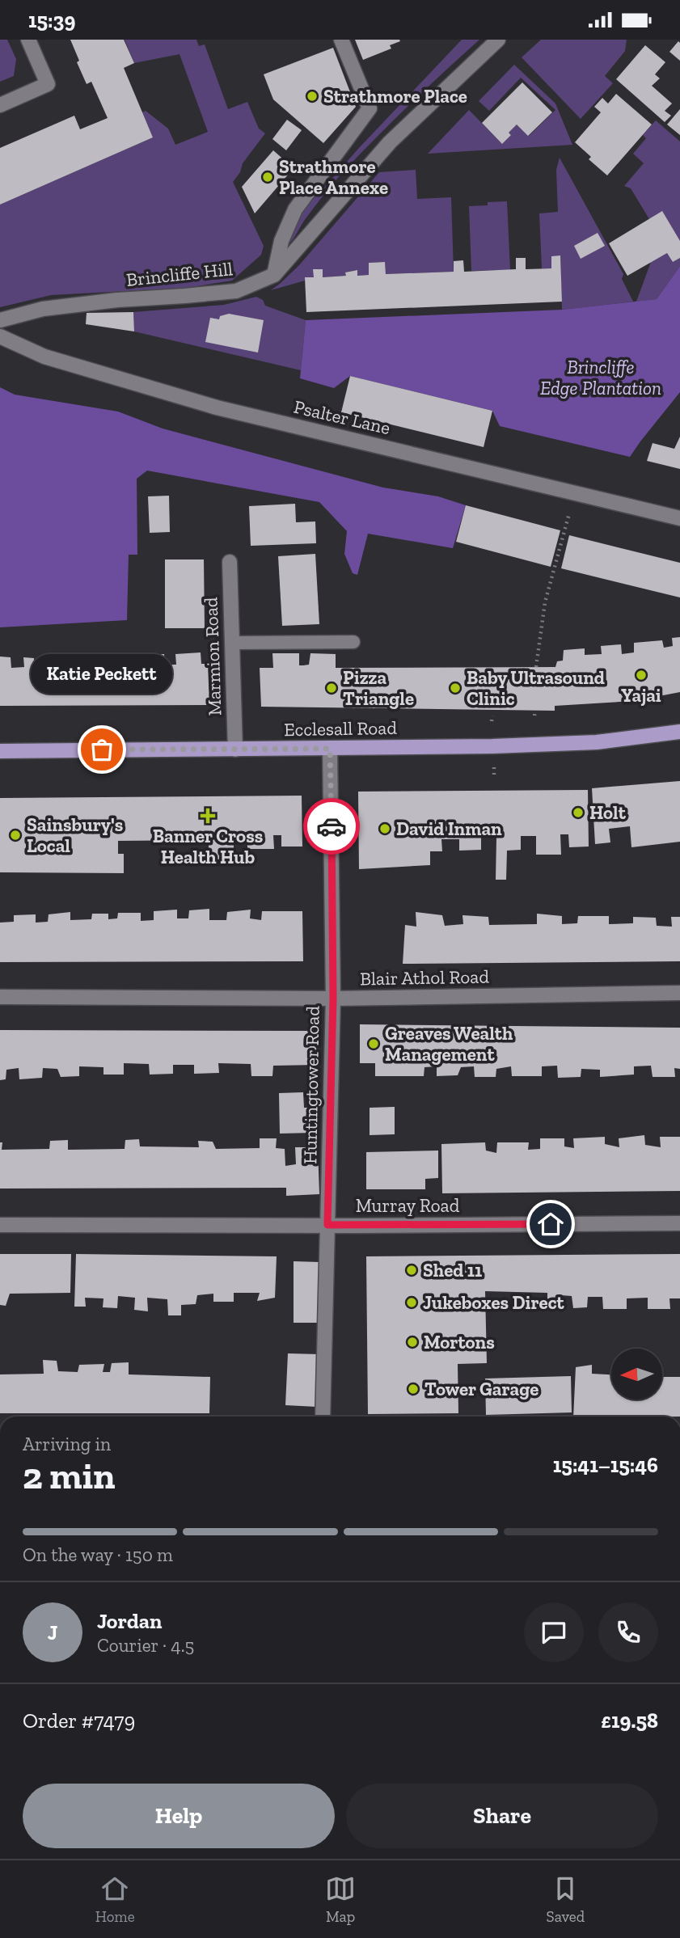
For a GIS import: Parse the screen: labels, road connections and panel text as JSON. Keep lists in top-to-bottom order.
{
  "streets": {
    "main road": ["Ecclesall Road"],
    "street": [
      "Brincliffe Hill",
      "Psalter Lane",
      "Marmion Road",
      "Blair Athol Road",
      "Huntingtower Road",
      "Murray Road"
    ]
  },
  "crossings": [
    ["Marmion Road", "Ecclesall Road"],
    ["Ecclesall Road", "Huntingtower Road"],
    ["Blair Athol Road", "Huntingtower Road"],
    ["Huntingtower Road", "Murray Road"]
  ],
  "parks": ["Brincliffe Edge Plantation"],
  "places": {
    "other": [
      "Strathmore Place",
      "Strathmore Place Annexe",
      "Yajai",
      "Pizza Triangle",
      "Baby Ultrasound Clinic",
      "Katie Peckett",
      "Holt",
      "David Inman",
      "Sainsbury's Local",
      "Greaves Wealth Management",
      "Shed 11",
      "Jukeboxes Direct",
      "Mortons",
      "Tower Garage"
    ],
    "health": ["Banner Cross Health Hub"]
  },
  "north": "left",
  "page": {
    "status": "15:39",
    "bubble": "Katie Peckett",
    "heading": ["2 min", "Arriving in", "15:41–15:46"],
    "panel": [
      "Jordan",
      "Courier · 4.5",
      "Order #7479",
      "£19.58"
    ],
    "bar": "On the way · 150 m",
    "round": "J",
    "buttons": ["Help", "Share"],
    "tabs": ["Home", "Map", "Saved"]
  }
}
